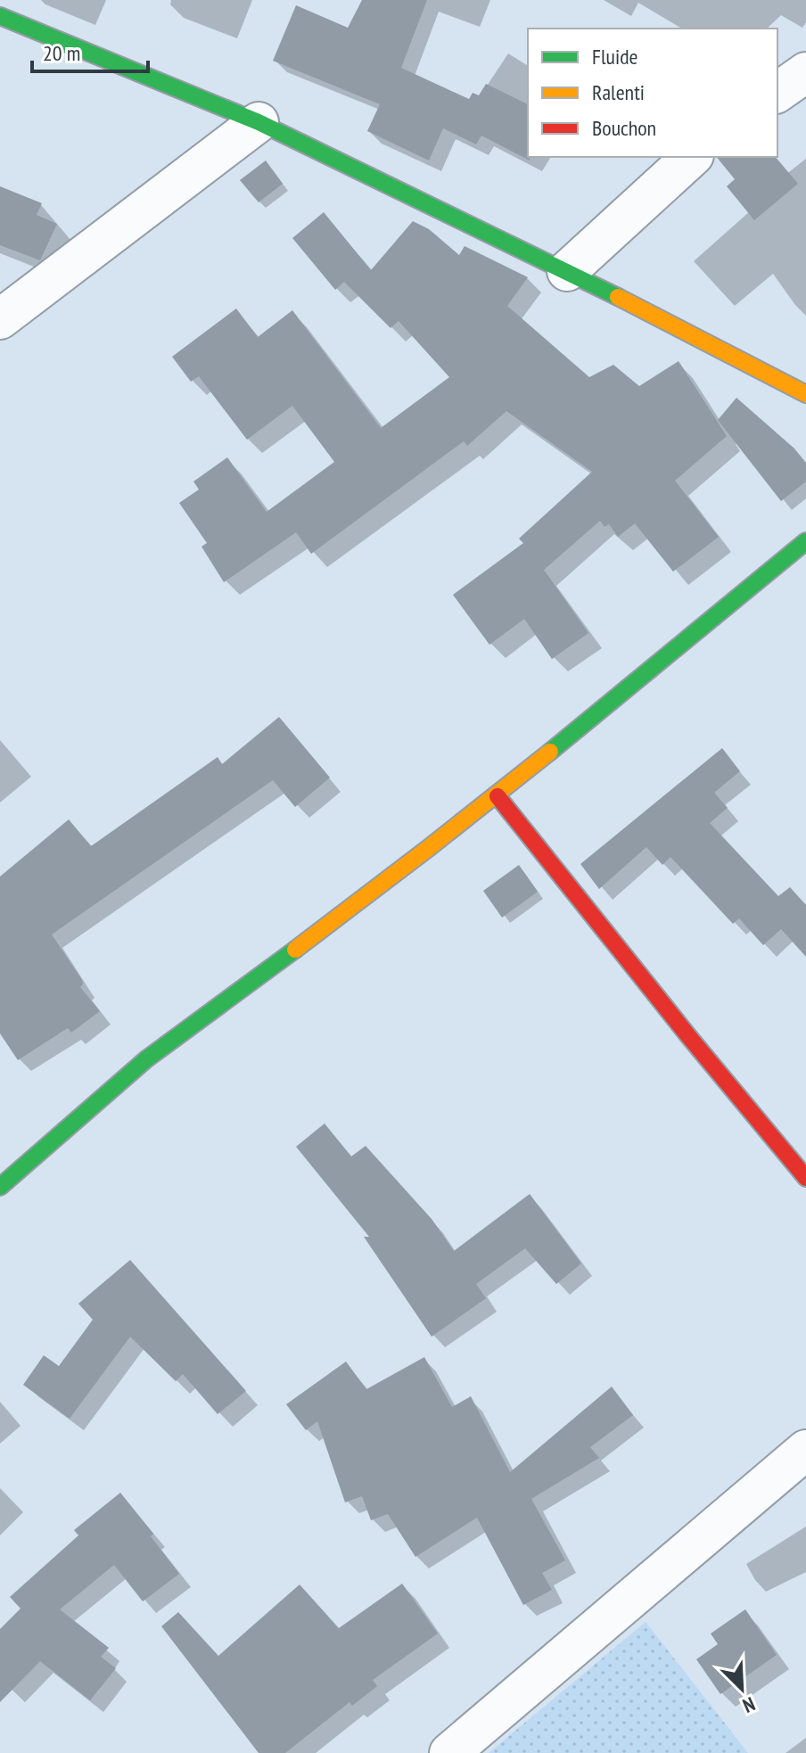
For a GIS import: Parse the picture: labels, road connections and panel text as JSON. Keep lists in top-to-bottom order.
{
  "legend": ["Fluide", "Ralenti", "Bouchon"],
  "scale_bar": "20 m",
  "north": "bottom right"
}
